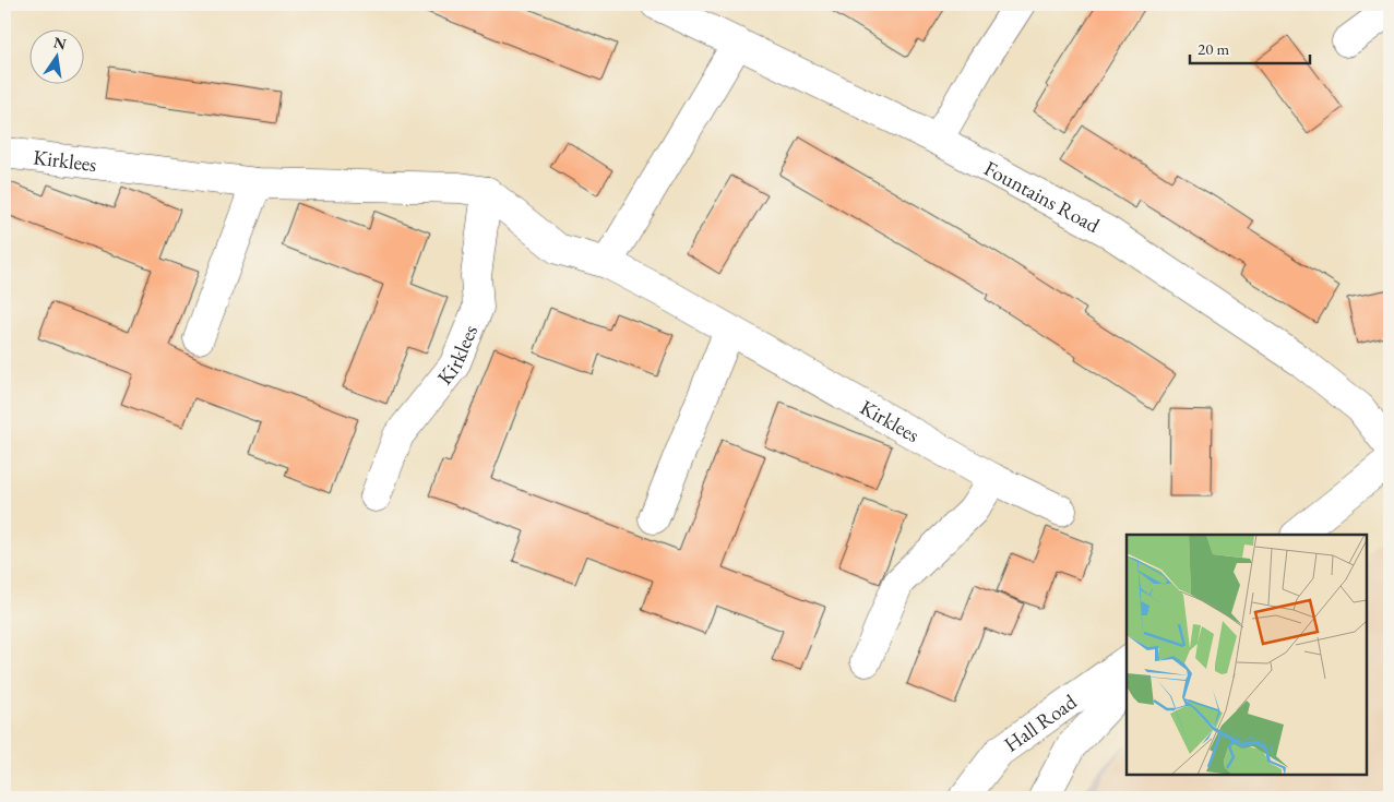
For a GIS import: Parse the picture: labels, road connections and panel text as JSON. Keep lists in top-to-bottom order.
{
  "streets": {
    "street": ["Kirklees", "Fountains Road", "Hall Road"]
  },
  "scale_bar": "20 m",
  "north": "top"
}
